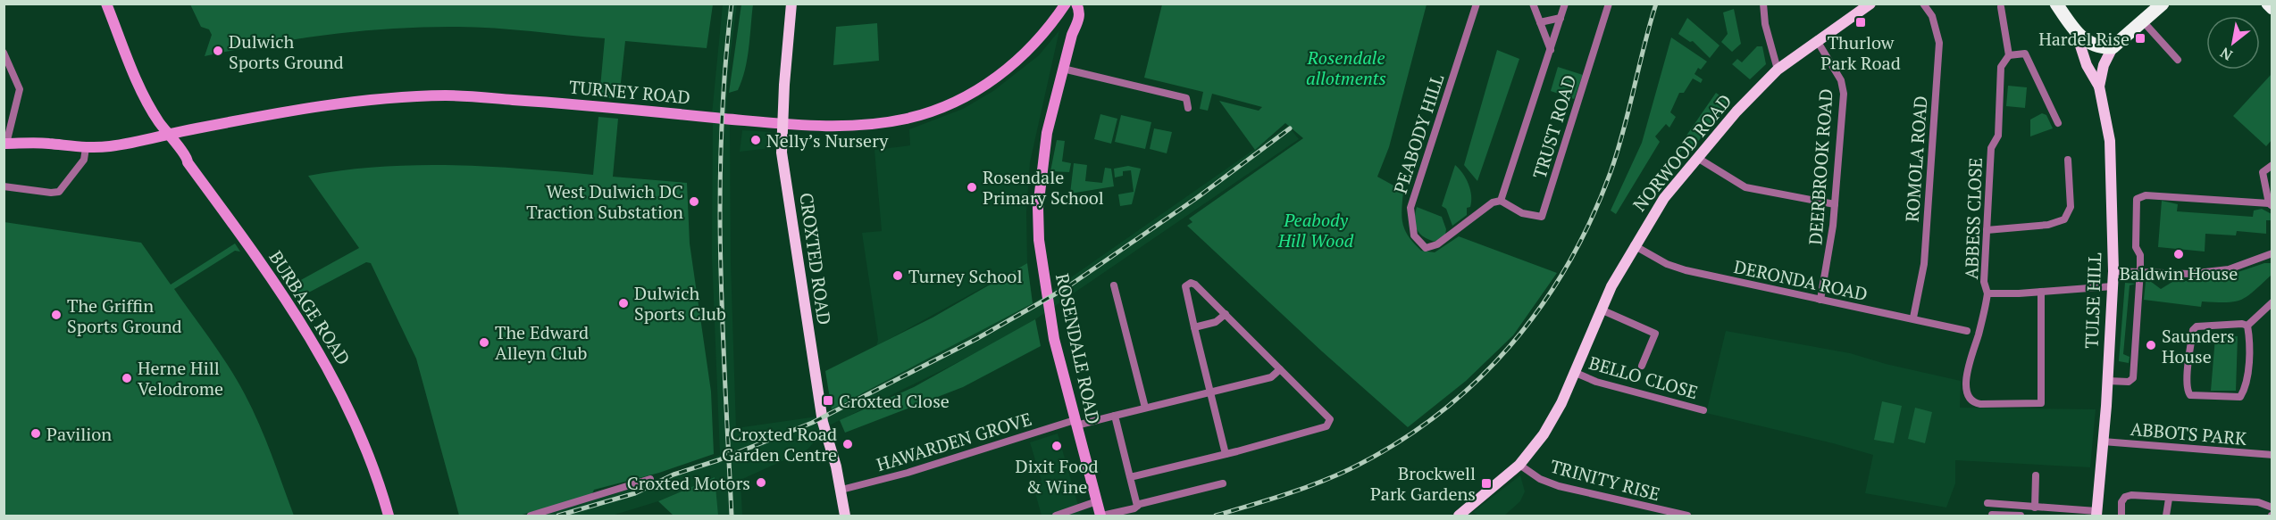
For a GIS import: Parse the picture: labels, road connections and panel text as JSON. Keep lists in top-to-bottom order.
{
  "streets": {
    "highway": ["TULSE HILL"],
    "main road": ["NORWOOD ROAD", "CROXTED ROAD"],
    "street": [
      "TURNEY ROAD",
      "TRUST ROAD",
      "PEABODY HILL",
      "ROMOLA ROAD",
      "DEERBROOK ROAD",
      "ABBESS CLOSE",
      "DERONDA ROAD",
      "BURBAGE ROAD",
      "ROSENDALE ROAD",
      "BELLO CLOSE",
      "ABBOTS PARK",
      "HAWARDEN GROVE",
      "TRINITY RISE"
    ]
  },
  "crossings": [
    ["TURNEY ROAD", "CROXTED ROAD"],
    ["TURNEY ROAD", "BURBAGE ROAD"],
    ["TRUST ROAD", "PEABODY HILL"],
    ["NORWOOD ROAD", "DEERBROOK ROAD"],
    ["NORWOOD ROAD", "DERONDA ROAD"],
    ["NORWOOD ROAD", "BELLO CLOSE"],
    ["NORWOOD ROAD", "TRINITY RISE"],
    ["ROMOLA ROAD", "DERONDA ROAD"],
    ["DEERBROOK ROAD", "DERONDA ROAD"],
    ["ABBESS CLOSE", "TULSE HILL"],
    ["CROXTED ROAD", "HAWARDEN GROVE"],
    ["TULSE HILL", "ABBOTS PARK"],
    ["ROSENDALE ROAD", "HAWARDEN GROVE"]
  ],
  "parks": ["Rosendale allotments", "Peabody Hill Wood"],
  "places": {
    "transit": [
      "Thurlow Park Road",
      "Hardel Rise",
      "Croxted Close",
      "Brockwell Park Gardens"
    ],
    "other": [
      "Dulwich Sports Ground",
      "Nelly’s Nursery",
      "Rosendale Primary School",
      "West Dulwich DC Traction Substation",
      "Baldwin House",
      "Turney School",
      "Dulwich Sports Club",
      "The Griffin Sports Ground",
      "The Edward Alleyn Club",
      "Saunders House",
      "Herne Hill Velodrome",
      "Pavilion",
      "Croxted Road Garden Centre",
      "Dixit Food & Wine",
      "Croxted Motors"
    ]
  },
  "north": "bottom left"
}
